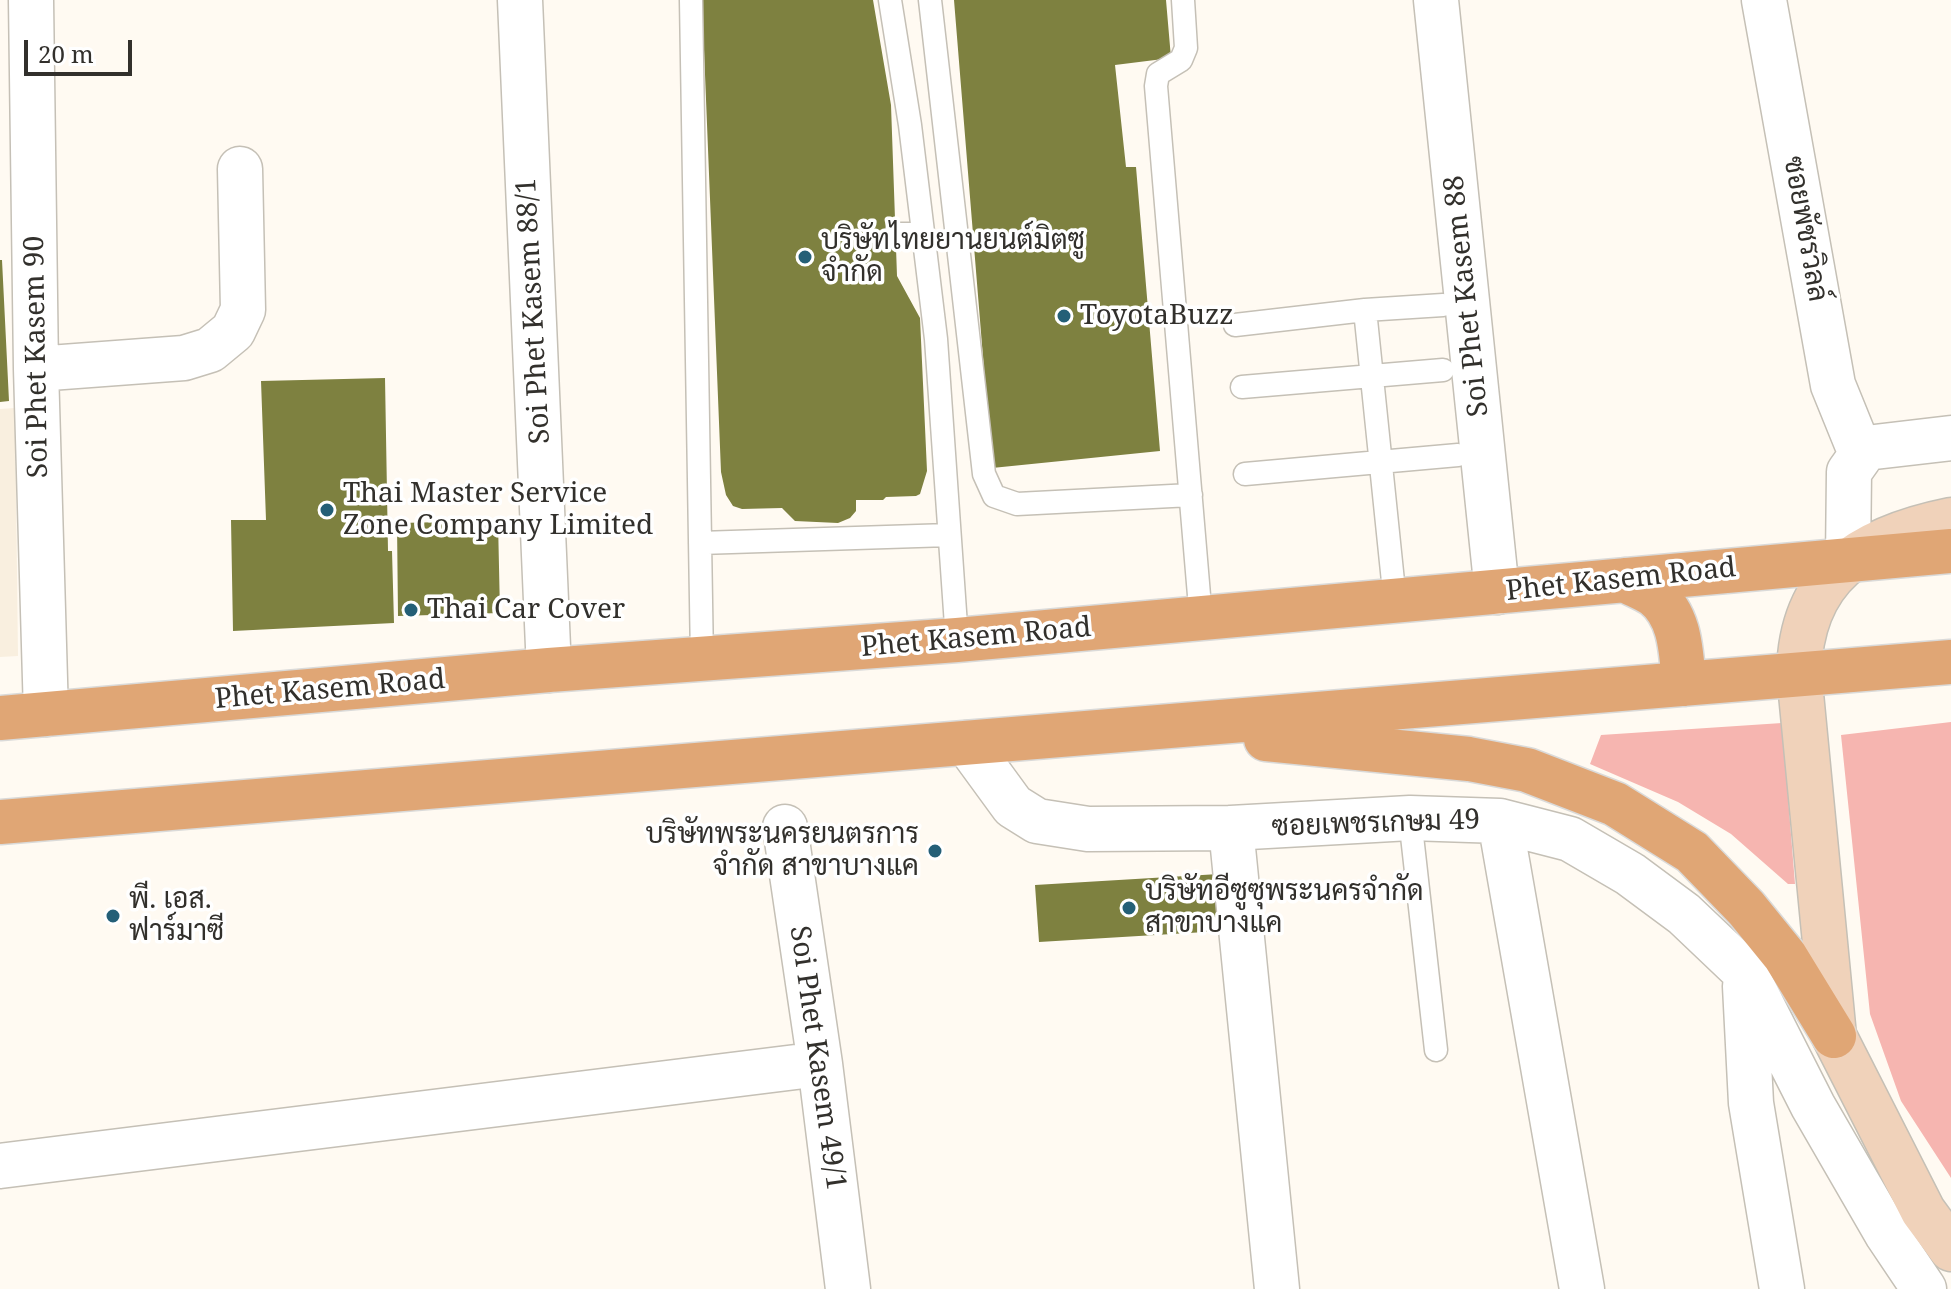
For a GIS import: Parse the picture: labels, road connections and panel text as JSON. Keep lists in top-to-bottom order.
{
  "streets": {
    "main road": ["Phet Kasem Road"],
    "street": [
      "ซอยพัชรวิลล์",
      "Soi Phet Kasem 88",
      "Soi Phet Kasem 88/1",
      "Soi Phet Kasem 90",
      "ซอยเพชรเกษม 49",
      "Soi Phet Kasem 49/1"
    ]
  },
  "crossings": [
    ["Soi Phet Kasem 88", "Phet Kasem Road"],
    ["Soi Phet Kasem 88/1", "Phet Kasem Road"],
    ["Soi Phet Kasem 90", "Phet Kasem Road"]
  ],
  "places": [
    "บริษัทไทยยานยนต์มิตซู จำกัด",
    "ToyotaBuzz",
    "Thai Master Service Zone Company Limited",
    "Thai Car Cover",
    "บริษัทพระนครยนตรการ จำกัด สาขาบางแค",
    "บริษัทอีซูซุพระนครจำกัด สาขาบางแค",
    "พี. เอส. ฟาร์มาซี"
  ],
  "scale_bar": "20 m"
}
